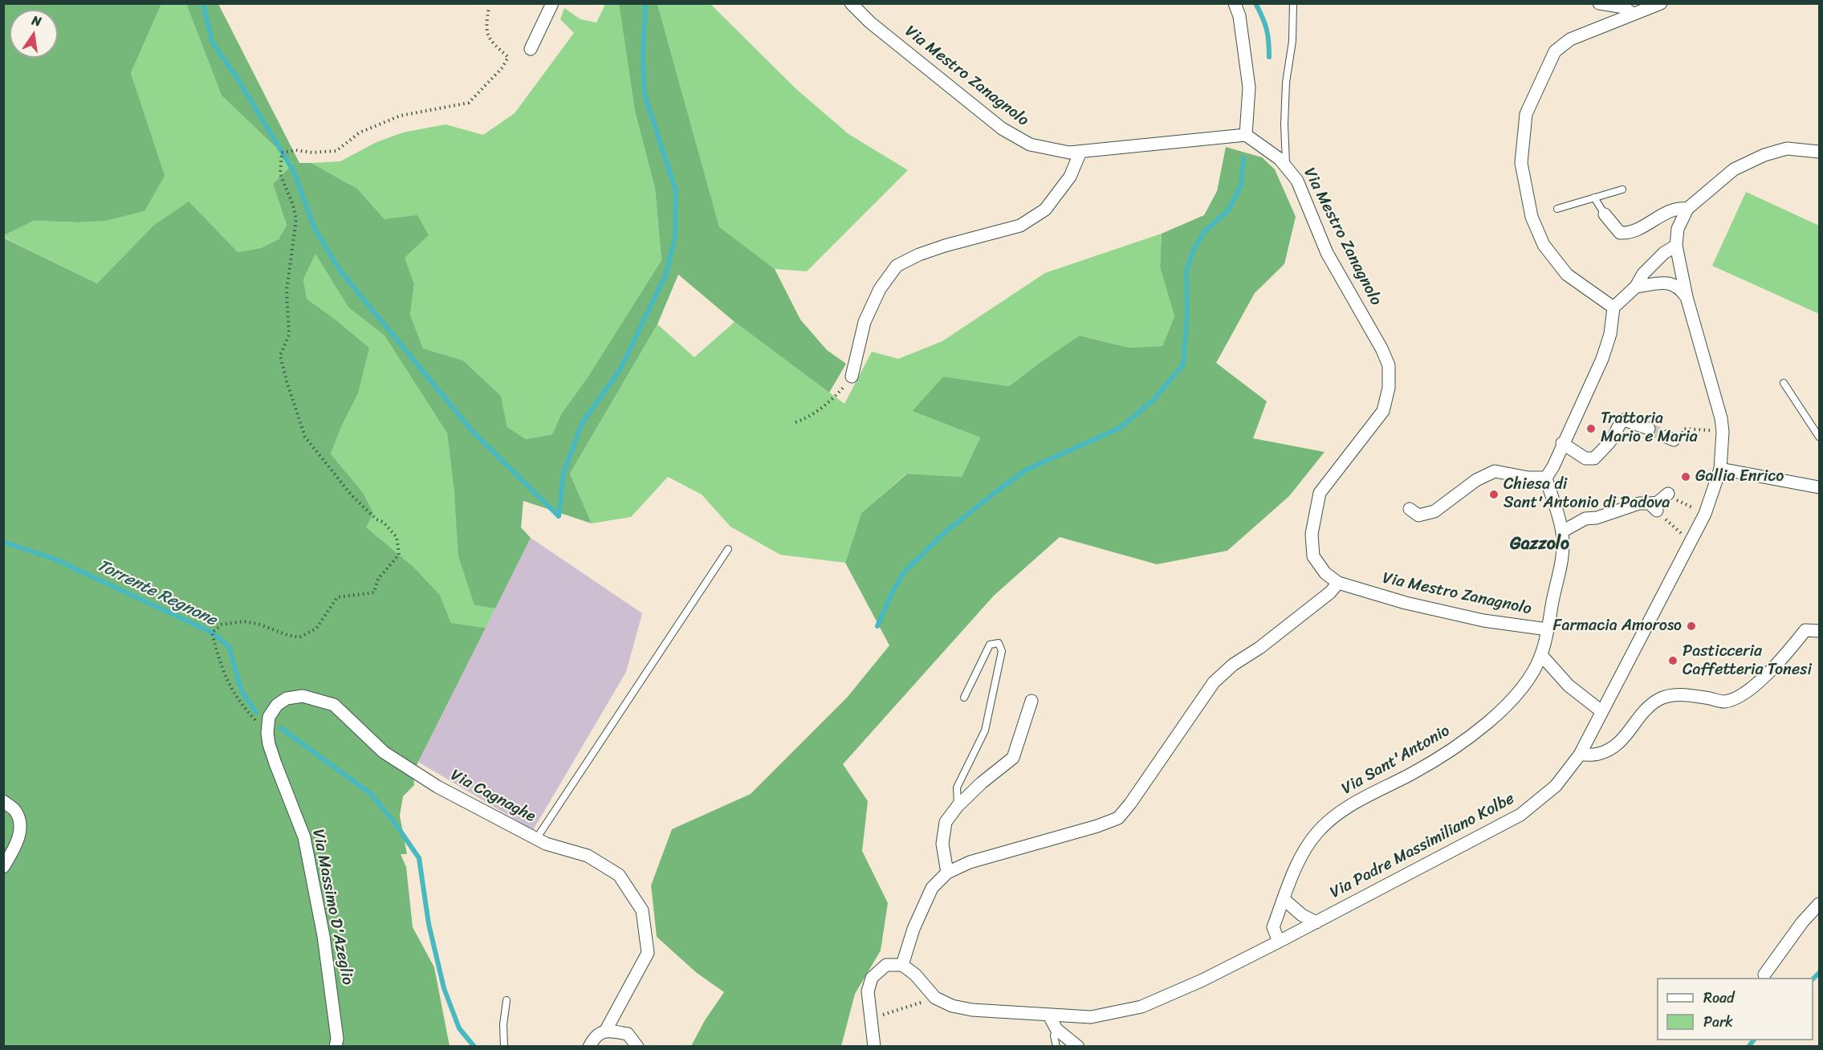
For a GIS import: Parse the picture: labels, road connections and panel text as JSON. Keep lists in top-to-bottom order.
{
  "streets": {
    "street": [
      "Via Mestro Zanagnolo",
      "Via Sant'Antonio",
      "Via Cagnaghe",
      "Via Padre Massimiliano Kolbe",
      "Via Massimo D'Azeglio"
    ]
  },
  "crossings": [
    ["Via Mestro Zanagnolo", "Via Sant'Antonio"],
    ["Via Cagnaghe", "Via Massimo D'Azeglio"]
  ],
  "districts": ["Gazzolo"],
  "water": ["Torrente Regnone"],
  "places": [
    "Trattoria Mario e Maria",
    "Gallia Enrico",
    "Chiesa di Sant'Antonio di Padova",
    "Farmacia Amoroso",
    "Pasticceria Caffetteria Tonesi"
  ],
  "legend": ["Road", "Park"],
  "north": "top"
}
